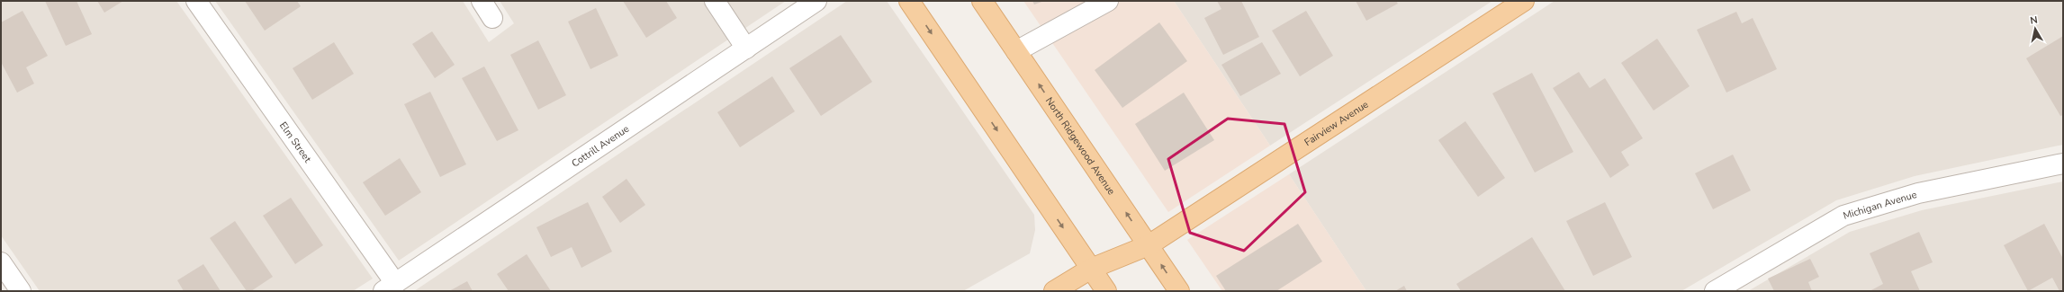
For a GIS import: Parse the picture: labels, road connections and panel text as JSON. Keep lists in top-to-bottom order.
{
  "streets": {
    "main road": ["Fairview Avenue", "North Ridgewood Avenue"],
    "street": ["Elm Street", "Cottrill Avenue", "Michigan Avenue"]
  },
  "crossings": [
    ["Fairview Avenue", "North Ridgewood Avenue"],
    ["Elm Street", "Cottrill Avenue"]
  ],
  "north": "top"
}
